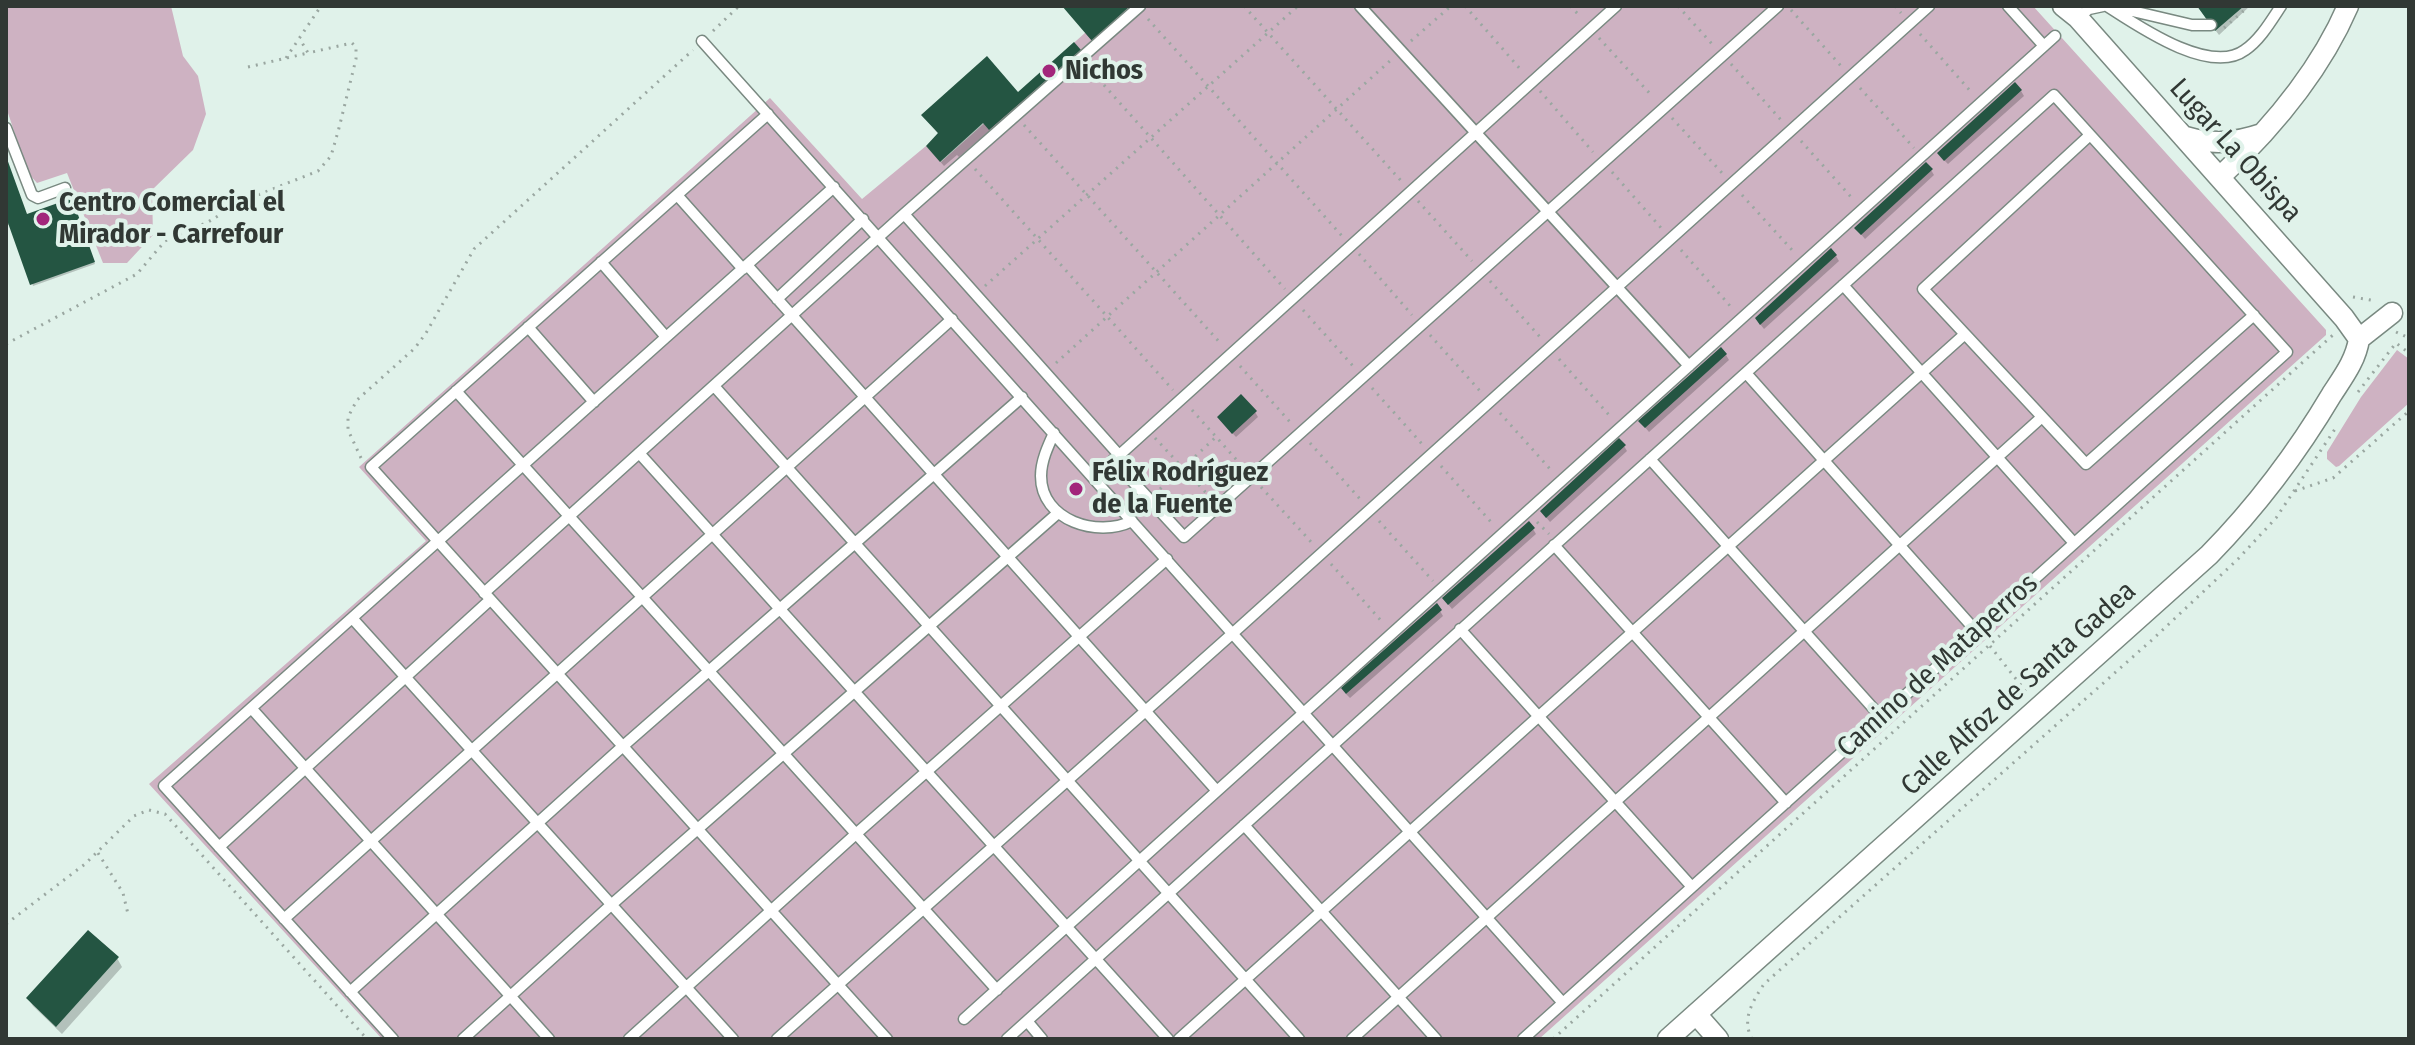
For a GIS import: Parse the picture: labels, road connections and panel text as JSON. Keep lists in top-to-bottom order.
{
  "streets": {
    "street": ["Lugar La Obispa", "Calle Alfoz de Santa Gadea"],
    "path": ["Camino de Mataperros"]
  },
  "crossings": [
    ["Lugar La Obispa", "Camino de Mataperros"],
    ["Lugar La Obispa", "Calle Alfoz de Santa Gadea"]
  ],
  "places": ["Nichos", "Centro Comercial el Mirador - Carrefour", "Félix Rodríguez de la Fuente"]
}
